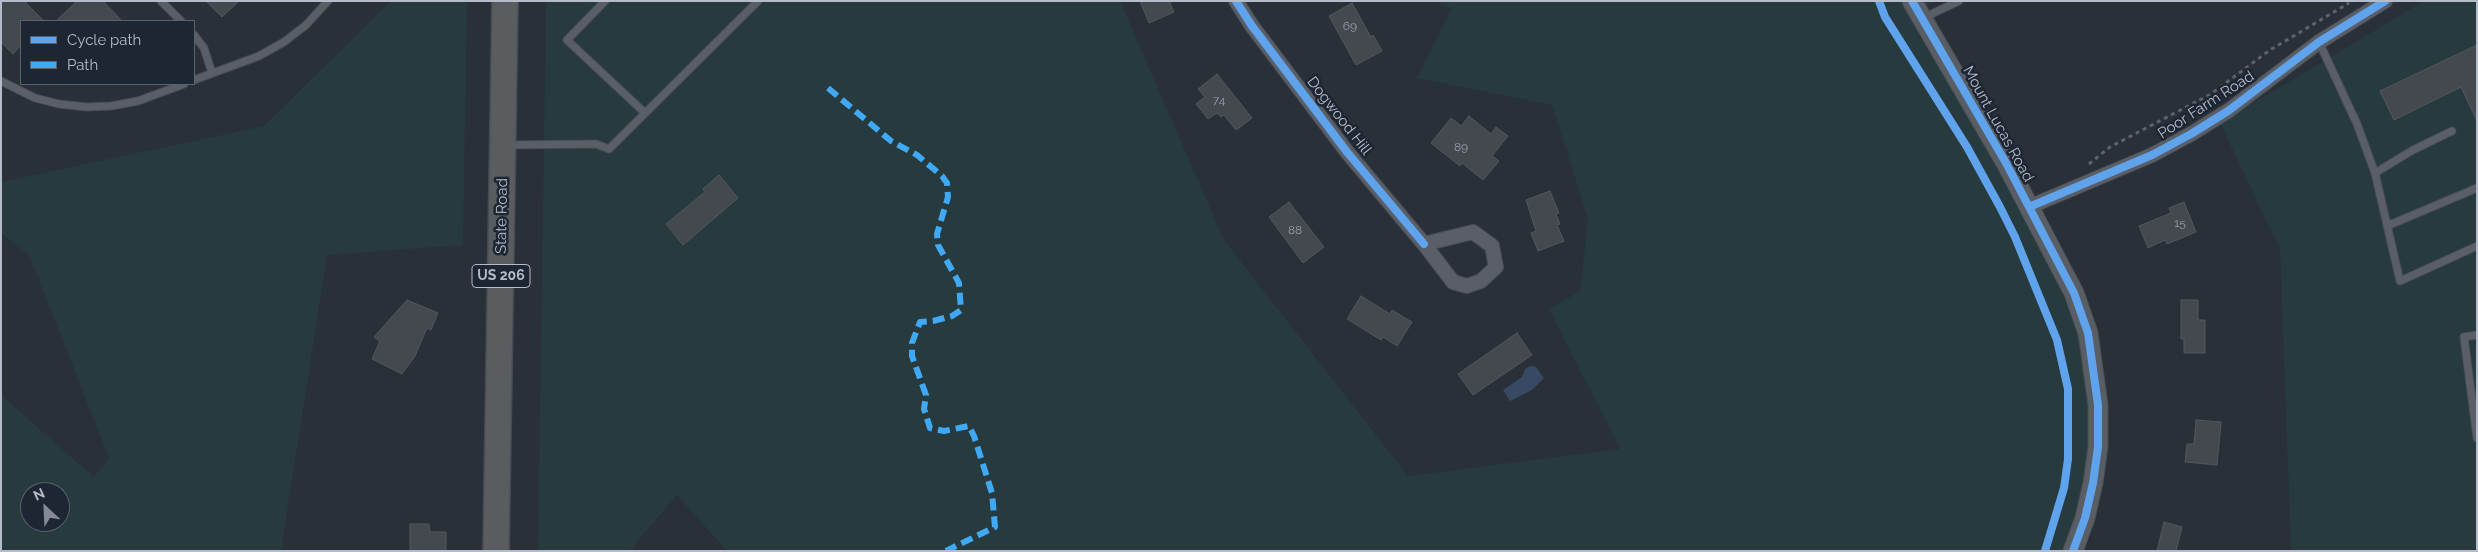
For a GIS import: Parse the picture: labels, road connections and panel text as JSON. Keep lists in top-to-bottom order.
{
  "streets": {
    "highway": ["State Road", "US 206"],
    "street": ["Poor Farm Road", "Dogwood Hill", "Mount Lucas Road"]
  },
  "crossings": [
    ["Poor Farm Road", "Mount Lucas Road"]
  ],
  "house_numbers": [
    "69",
    "74",
    "89",
    "15",
    "88"
  ],
  "legend": ["Cycle path", "Path"],
  "north": "top left"
}
